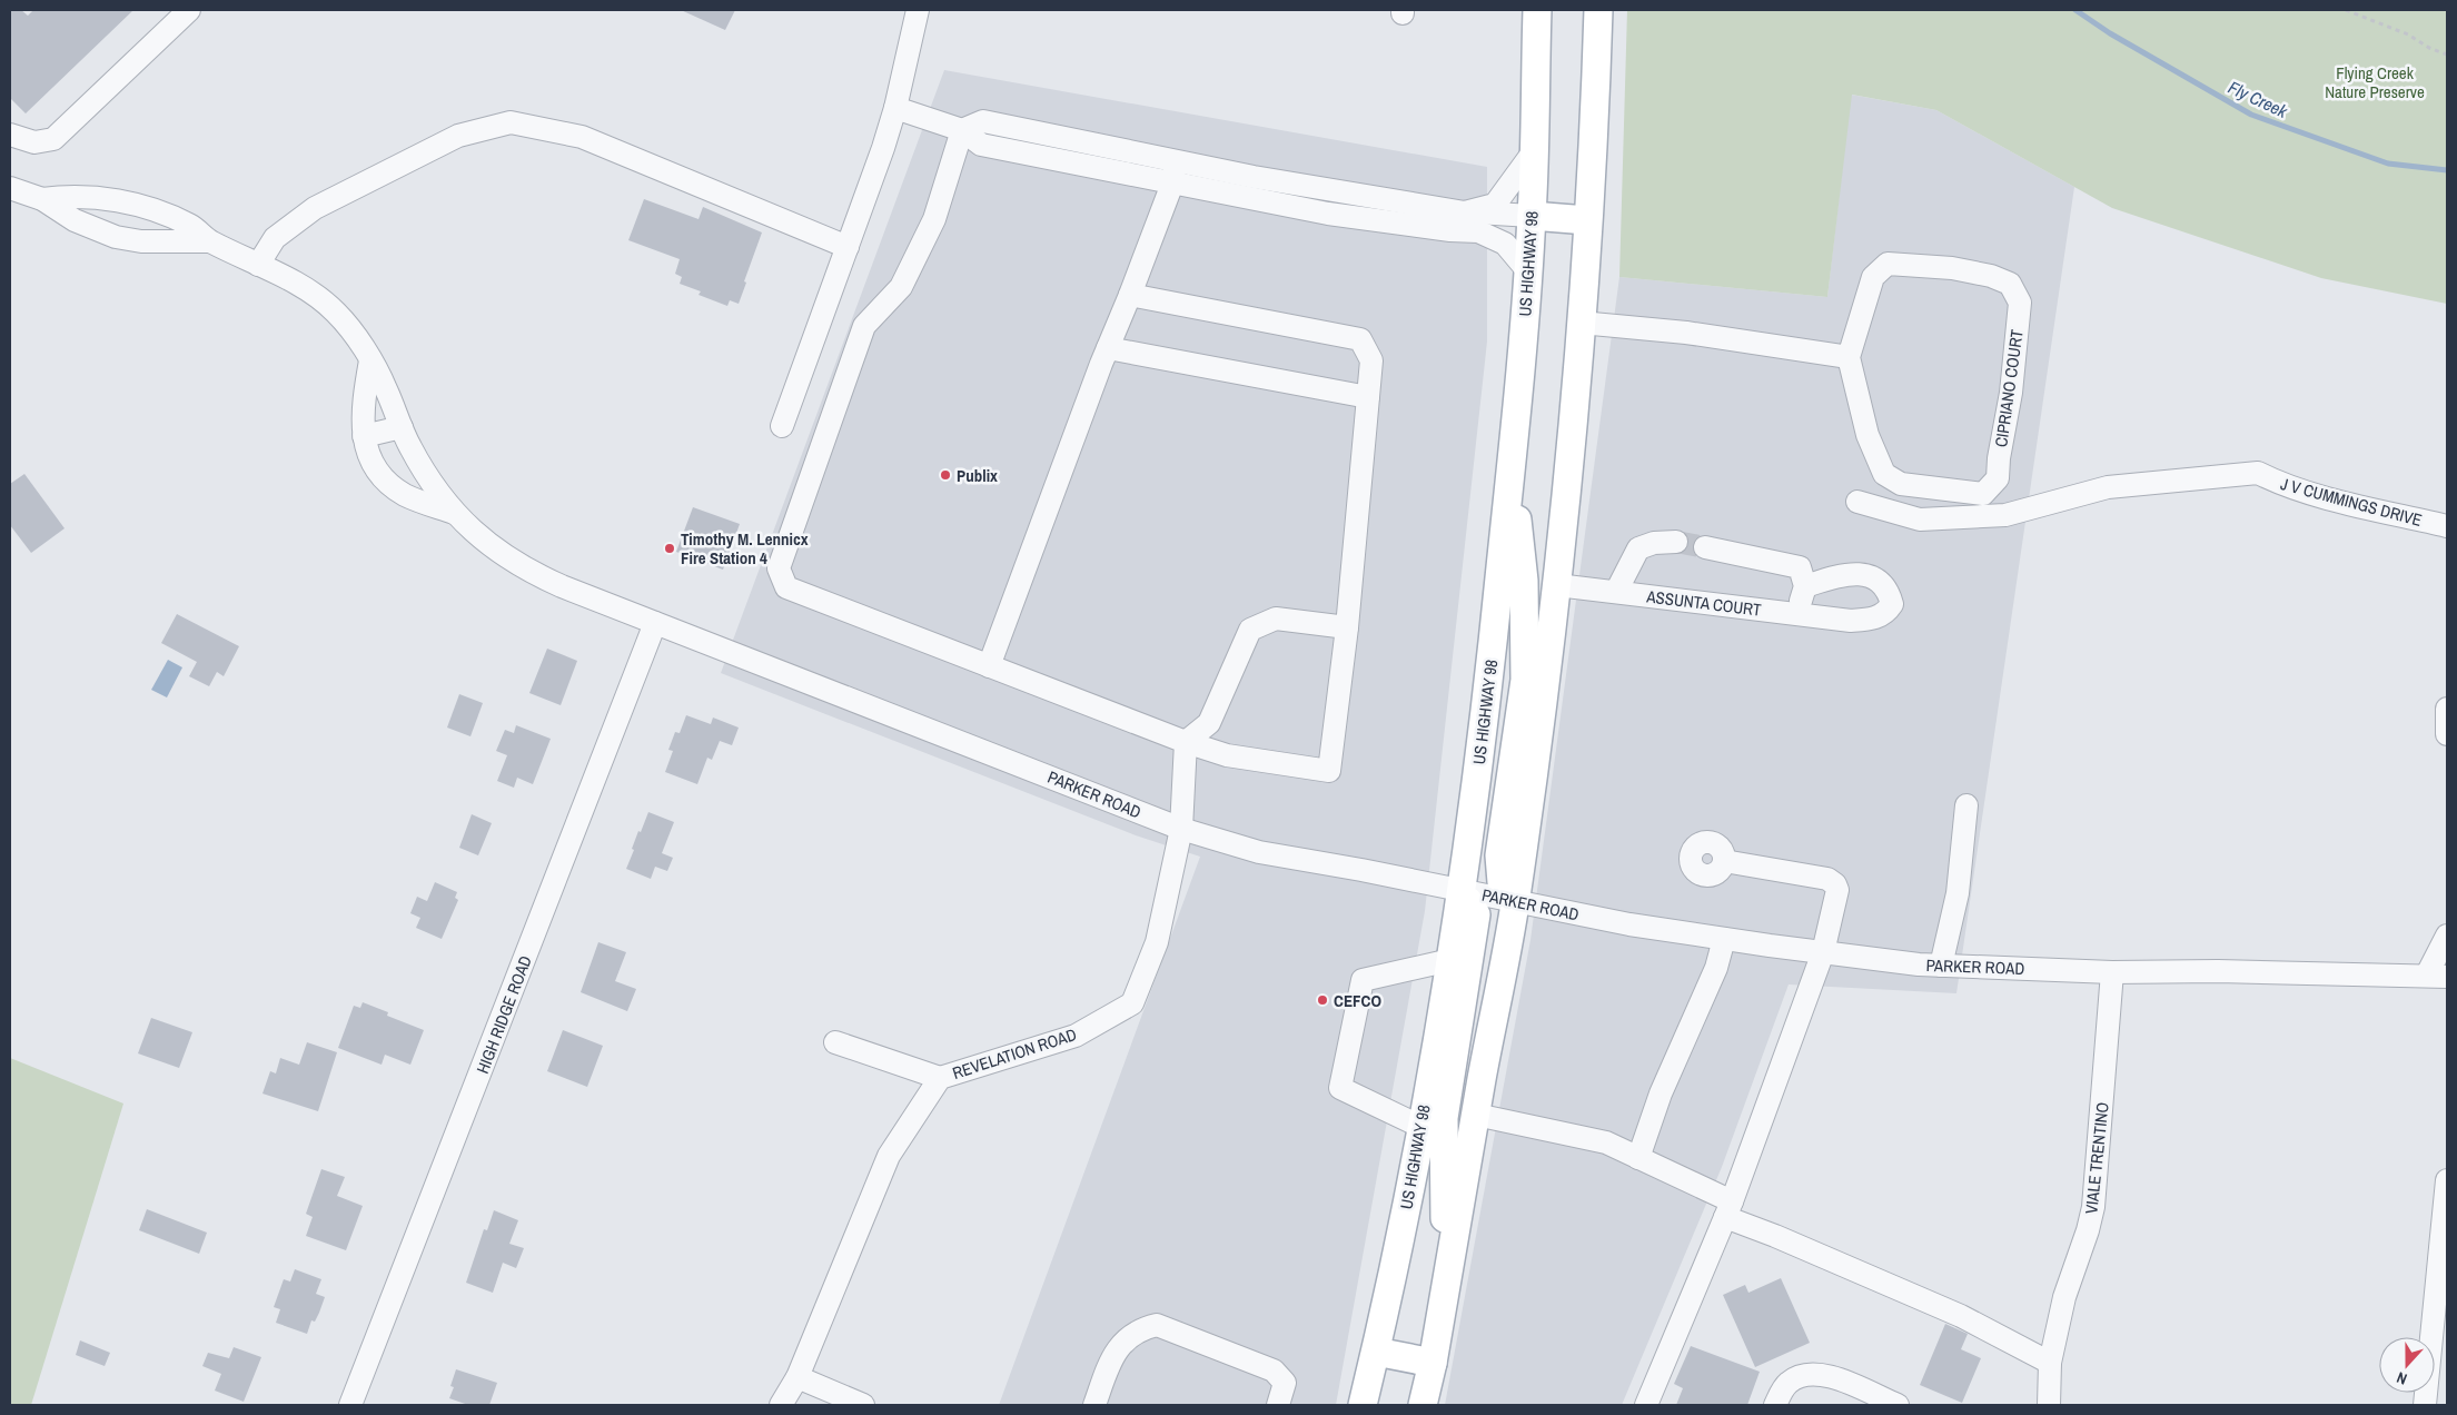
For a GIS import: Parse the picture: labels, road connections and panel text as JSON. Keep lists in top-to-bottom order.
{
  "streets": {
    "main road": ["US HIGHWAY 98"],
    "street": [
      "CIPRIANO COURT",
      "J V CUMMINGS DRIVE",
      "ASSUNTA COURT",
      "PARKER ROAD",
      "HIGH RIDGE ROAD",
      "REVELATION ROAD",
      "VIALE TRENTINO"
    ]
  },
  "crossings": [
    ["US HIGHWAY 98", "PARKER ROAD"],
    ["PARKER ROAD", "HIGH RIDGE ROAD"],
    ["PARKER ROAD", "REVELATION ROAD"],
    ["PARKER ROAD", "VIALE TRENTINO"]
  ],
  "water": ["Fly Creek"],
  "parks": ["Flying Creek Nature Preserve"],
  "places": ["Publix", "Timothy M. Lennicx Fire Station 4", "CEFCO"],
  "north": "bottom"
}
